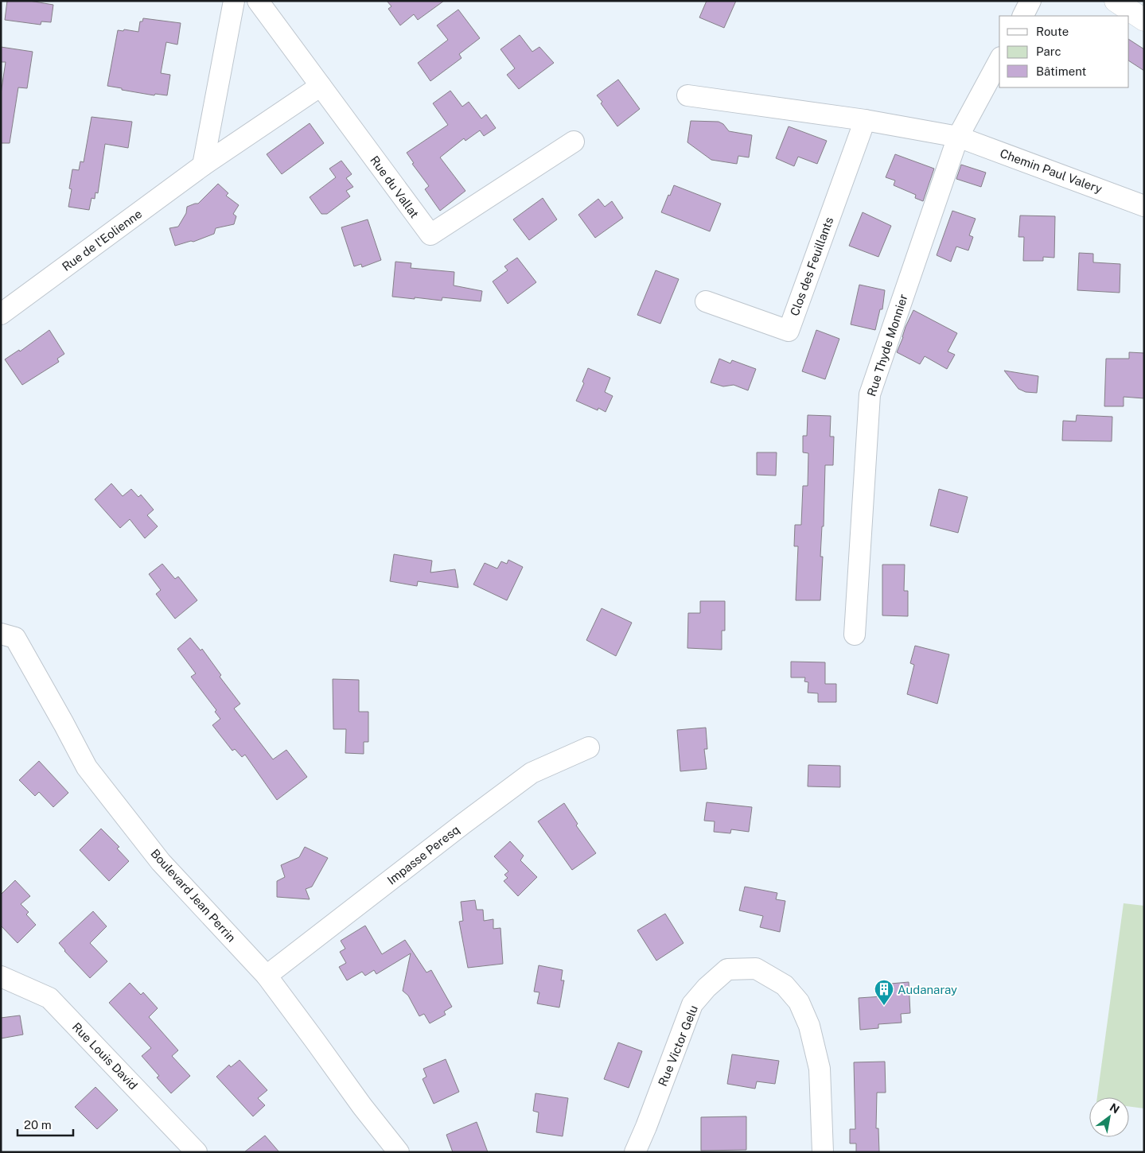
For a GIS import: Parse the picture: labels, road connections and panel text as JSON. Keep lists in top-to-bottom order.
{
  "streets": {
    "street": [
      "Chemin Paul Valery",
      "Rue du Vallat",
      "Rue de l'Eolienne",
      "Clos des Feuillants",
      "Rue Thyde Monnier",
      "Impasse Peresq",
      "Boulevard Jean Perrin",
      "Rue Victor Gelu",
      "Rue Louis David"
    ]
  },
  "crossings": [
    ["Chemin Paul Valery", "Rue Thyde Monnier"],
    ["Rue du Vallat", "Rue de l'Eolienne"],
    ["Impasse Peresq", "Boulevard Jean Perrin"]
  ],
  "places": {
    "building": ["Audanaray"]
  },
  "legend": ["Route", "Parc", "Bâtiment"],
  "scale_bar": "20 m",
  "north": "top right"
}
